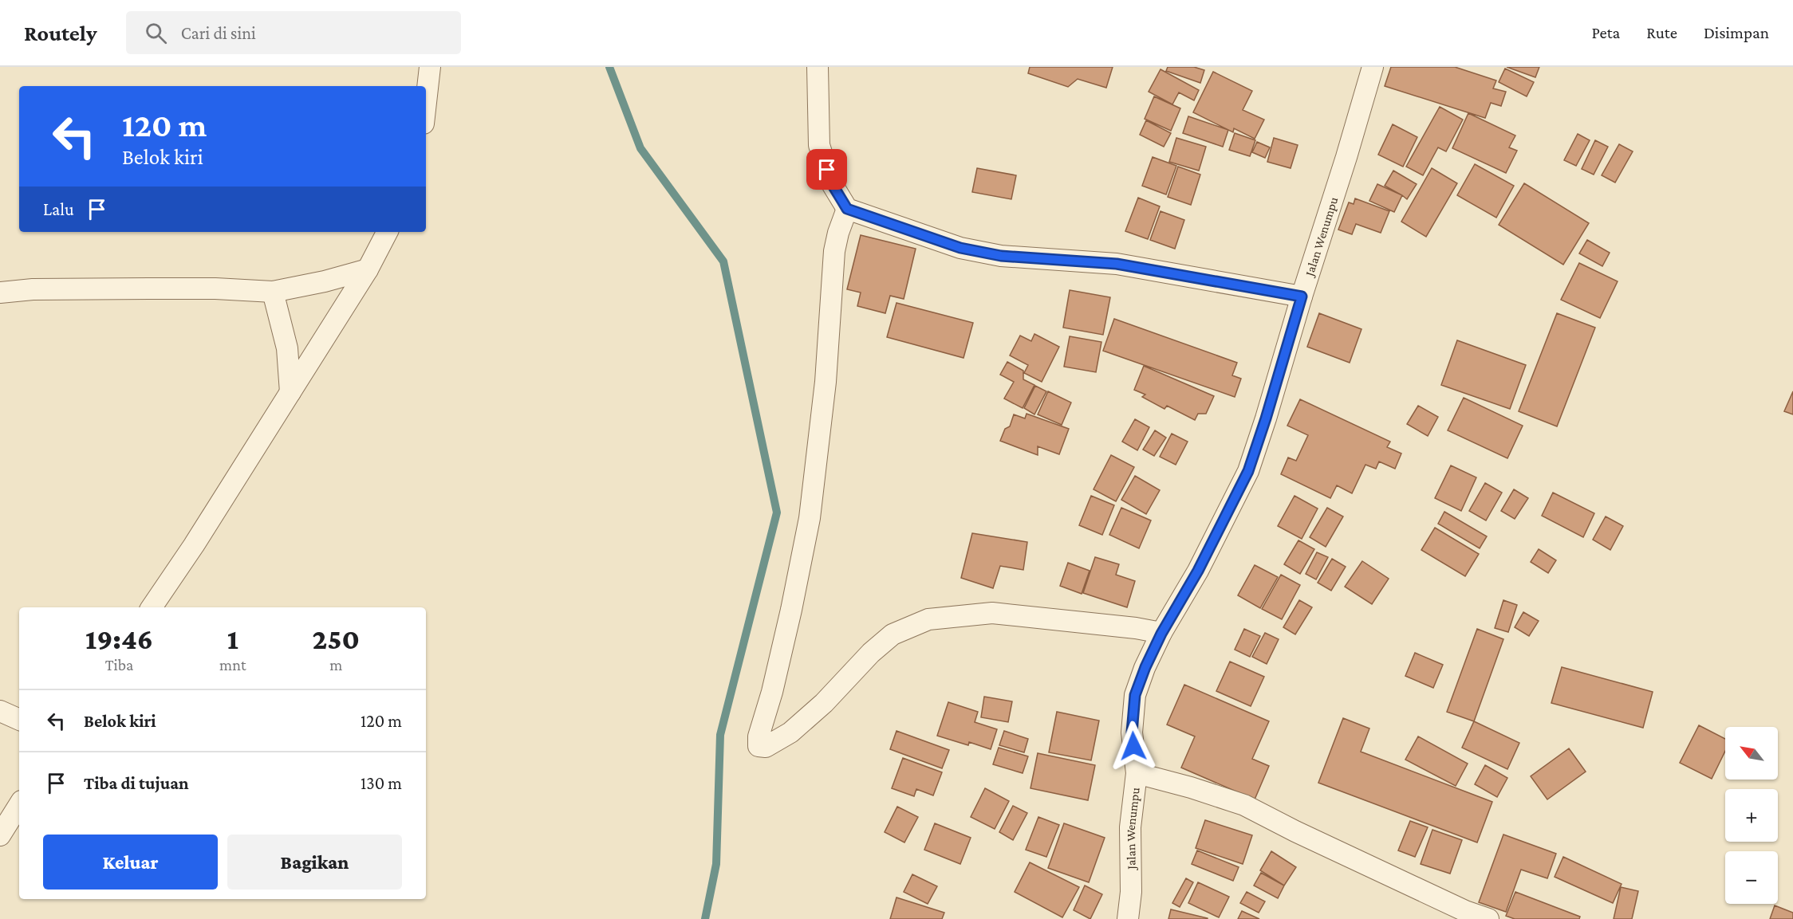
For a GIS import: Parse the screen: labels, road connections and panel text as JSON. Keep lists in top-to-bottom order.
{
  "streets": {
    "street": ["Jalan Wenumpu"]
  },
  "north": "top left",
  "page": {
    "header": "Routely",
    "search": "Cari di sini",
    "nav": ["Peta", "Rute", "Disimpan"],
    "turn": ["120 m", "Belok kiri"],
    "then": "Lalu",
    "eta": [
      "19:46",
      "Tiba",
      "1",
      "mnt",
      "250",
      "m"
    ],
    "list": [
      {
        "name": "Belok kiri",
        "value": "120 m"
      },
      {
        "name": "Tiba di tujuan",
        "value": "130 m"
      }
    ],
    "map_buttons": ["+", "−"],
    "buttons": ["Keluar", "Bagikan"]
  }
}
